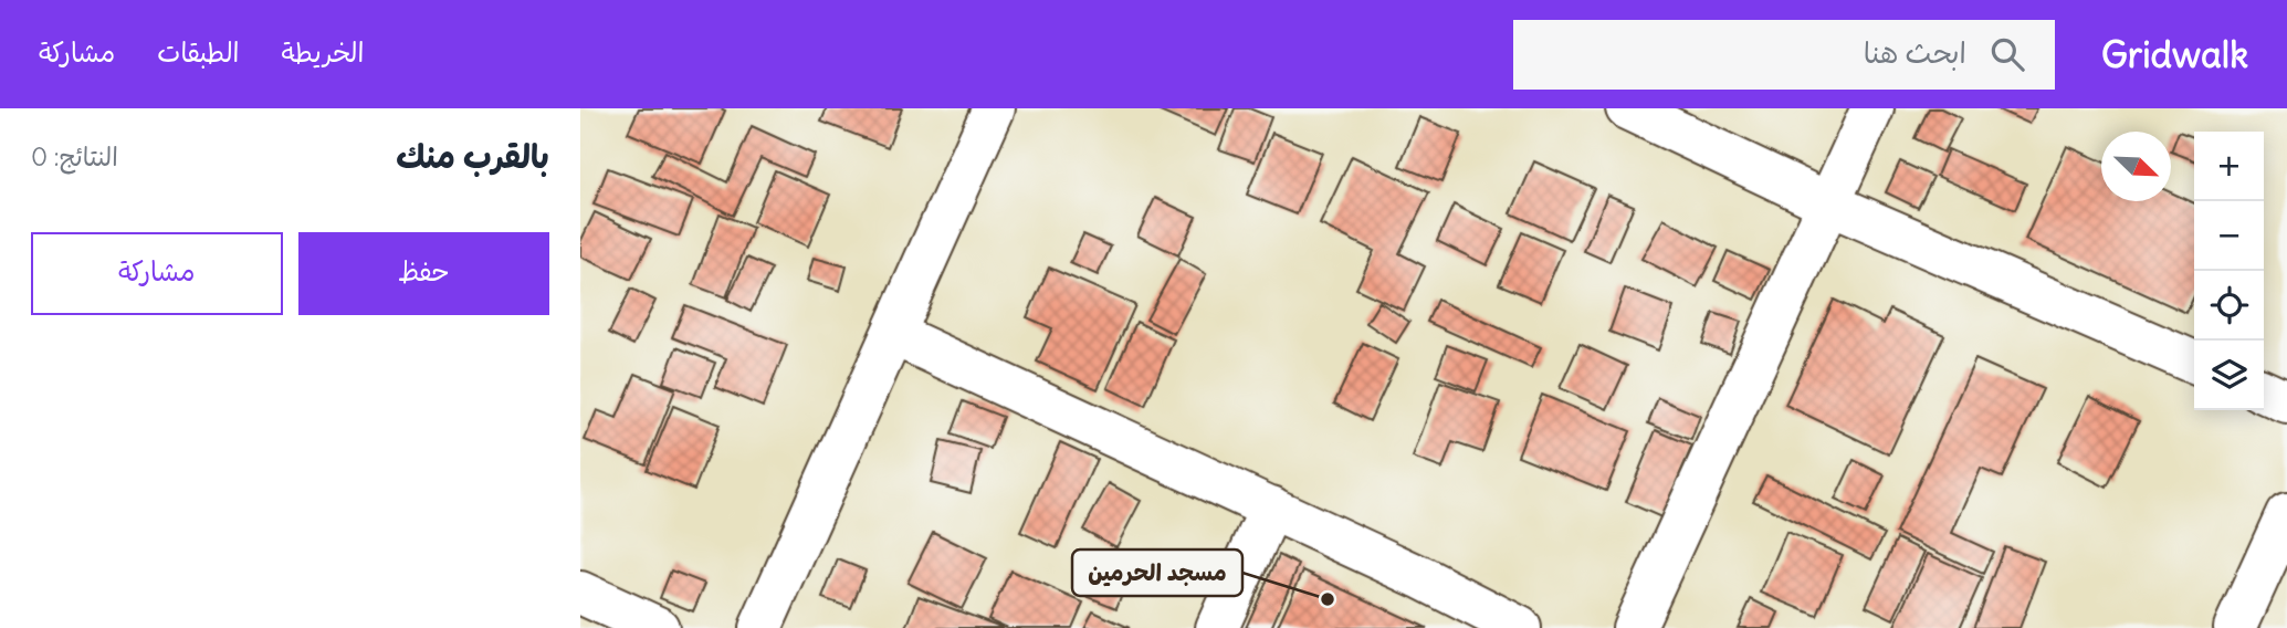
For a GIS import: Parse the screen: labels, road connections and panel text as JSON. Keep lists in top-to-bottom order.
{
  "places": ["مسجد الحرمين"],
  "north": "bottom right",
  "page": {
    "header": "Gridwalk",
    "search": "ابحث هنا",
    "nav": ["الخريطة", "الطبقات", "مشاركة"],
    "heading": ["بالقرب منك", "النتائج: 0"],
    "map_buttons": ["+", "−"],
    "buttons": ["حفظ", "مشاركة"]
  }
}
